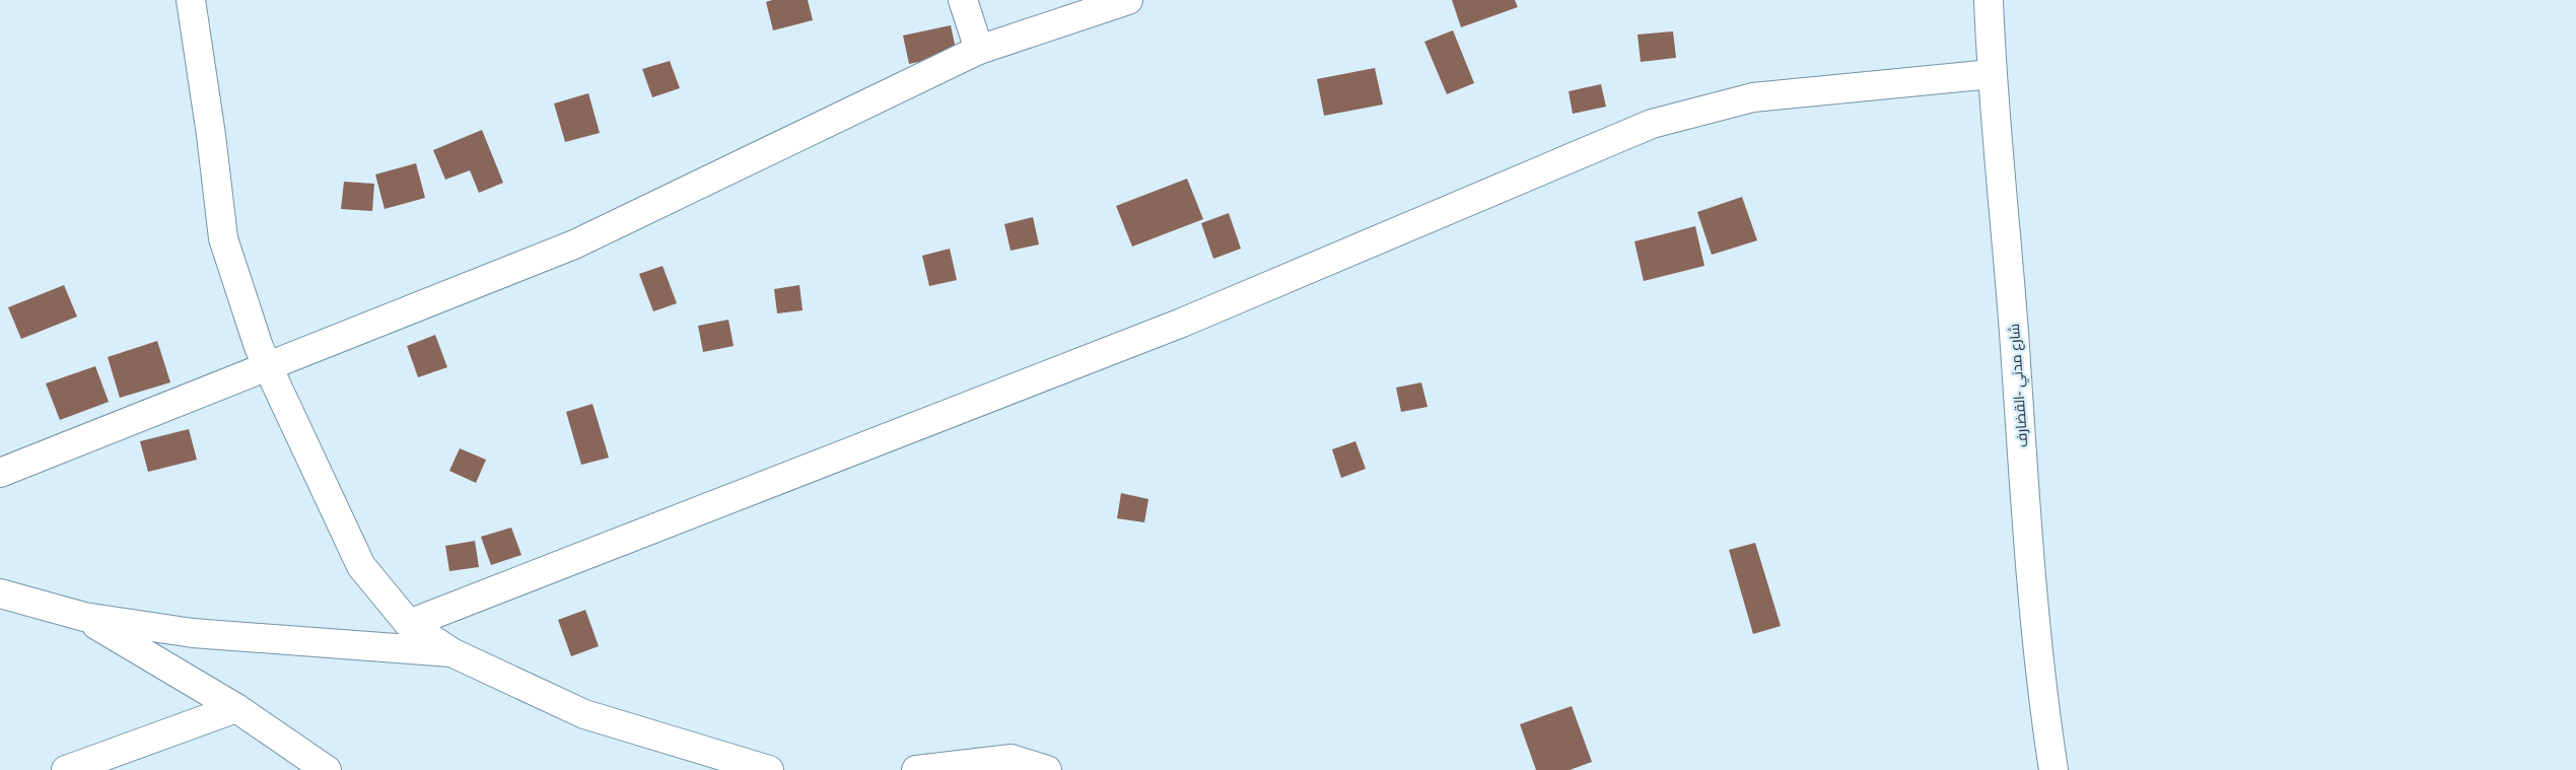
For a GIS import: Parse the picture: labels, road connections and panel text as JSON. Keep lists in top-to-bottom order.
{
  "streets": {
    "main road": ["شارع مدني -القضارف"]
  }
}
